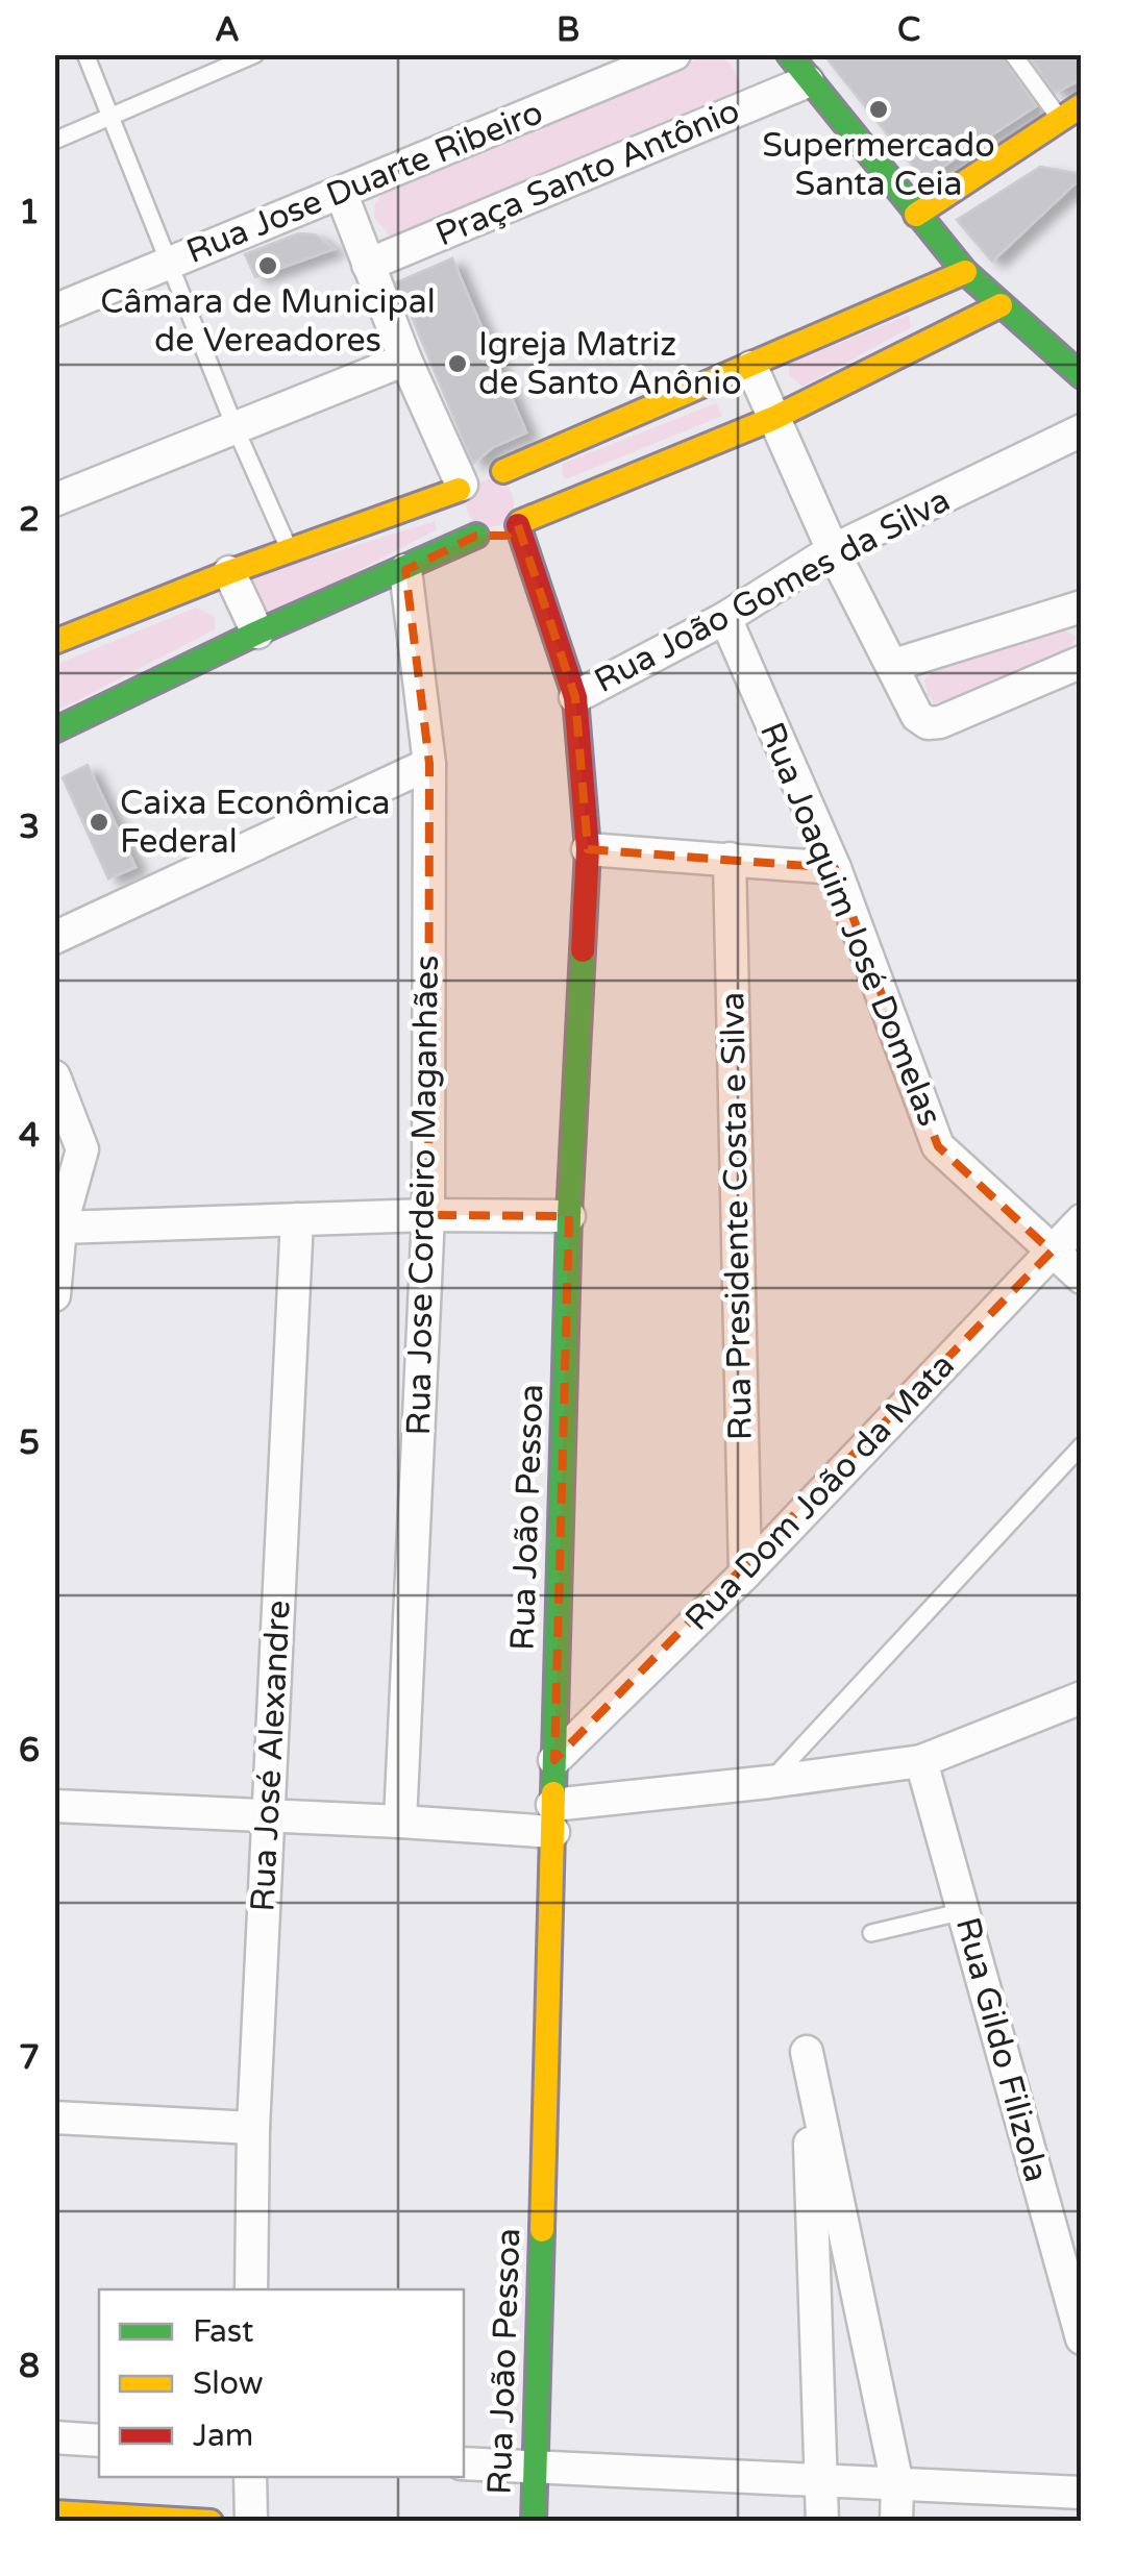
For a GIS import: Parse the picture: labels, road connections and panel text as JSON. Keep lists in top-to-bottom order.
{
  "streets": {
    "street": [
      "Praça Santo Antônio",
      "Rua Jose Duarte Ribeiro",
      "Rua João Gomes da Silva",
      "Rua Joaquim José Domelas",
      "Rua Jose Cordeiro Maganhães",
      "Rua Presidente Costa e Silva",
      "Rua Dom João da Mata",
      "Rua João Pessoa",
      "Rua José Alexandre",
      "Rua Gildo Filizola"
    ]
  },
  "crossings": [
    ["Rua João Gomes da Silva", "Rua Joaquim José Domelas"],
    ["Rua João Gomes da Silva", "Rua João Pessoa"],
    ["Rua Joaquim José Domelas", "Rua Dom João da Mata"],
    ["Rua Presidente Costa e Silva", "Rua Dom João da Mata"],
    ["Rua Dom João da Mata", "Rua João Pessoa"]
  ],
  "places": [
    "Supermercado Santa Ceia",
    "Câmara de Municipal de Vereadores",
    "Igreja Matriz de Santo Anônio",
    "Caixa Econômica Federal"
  ],
  "legend": ["Fast", "Slow", "Jam"],
  "grid": {
    "columns": ["A", "B", "C"],
    "rows": [
      "1",
      "2",
      "3",
      "4",
      "5",
      "6",
      "7",
      "8"
    ]
  }
}
